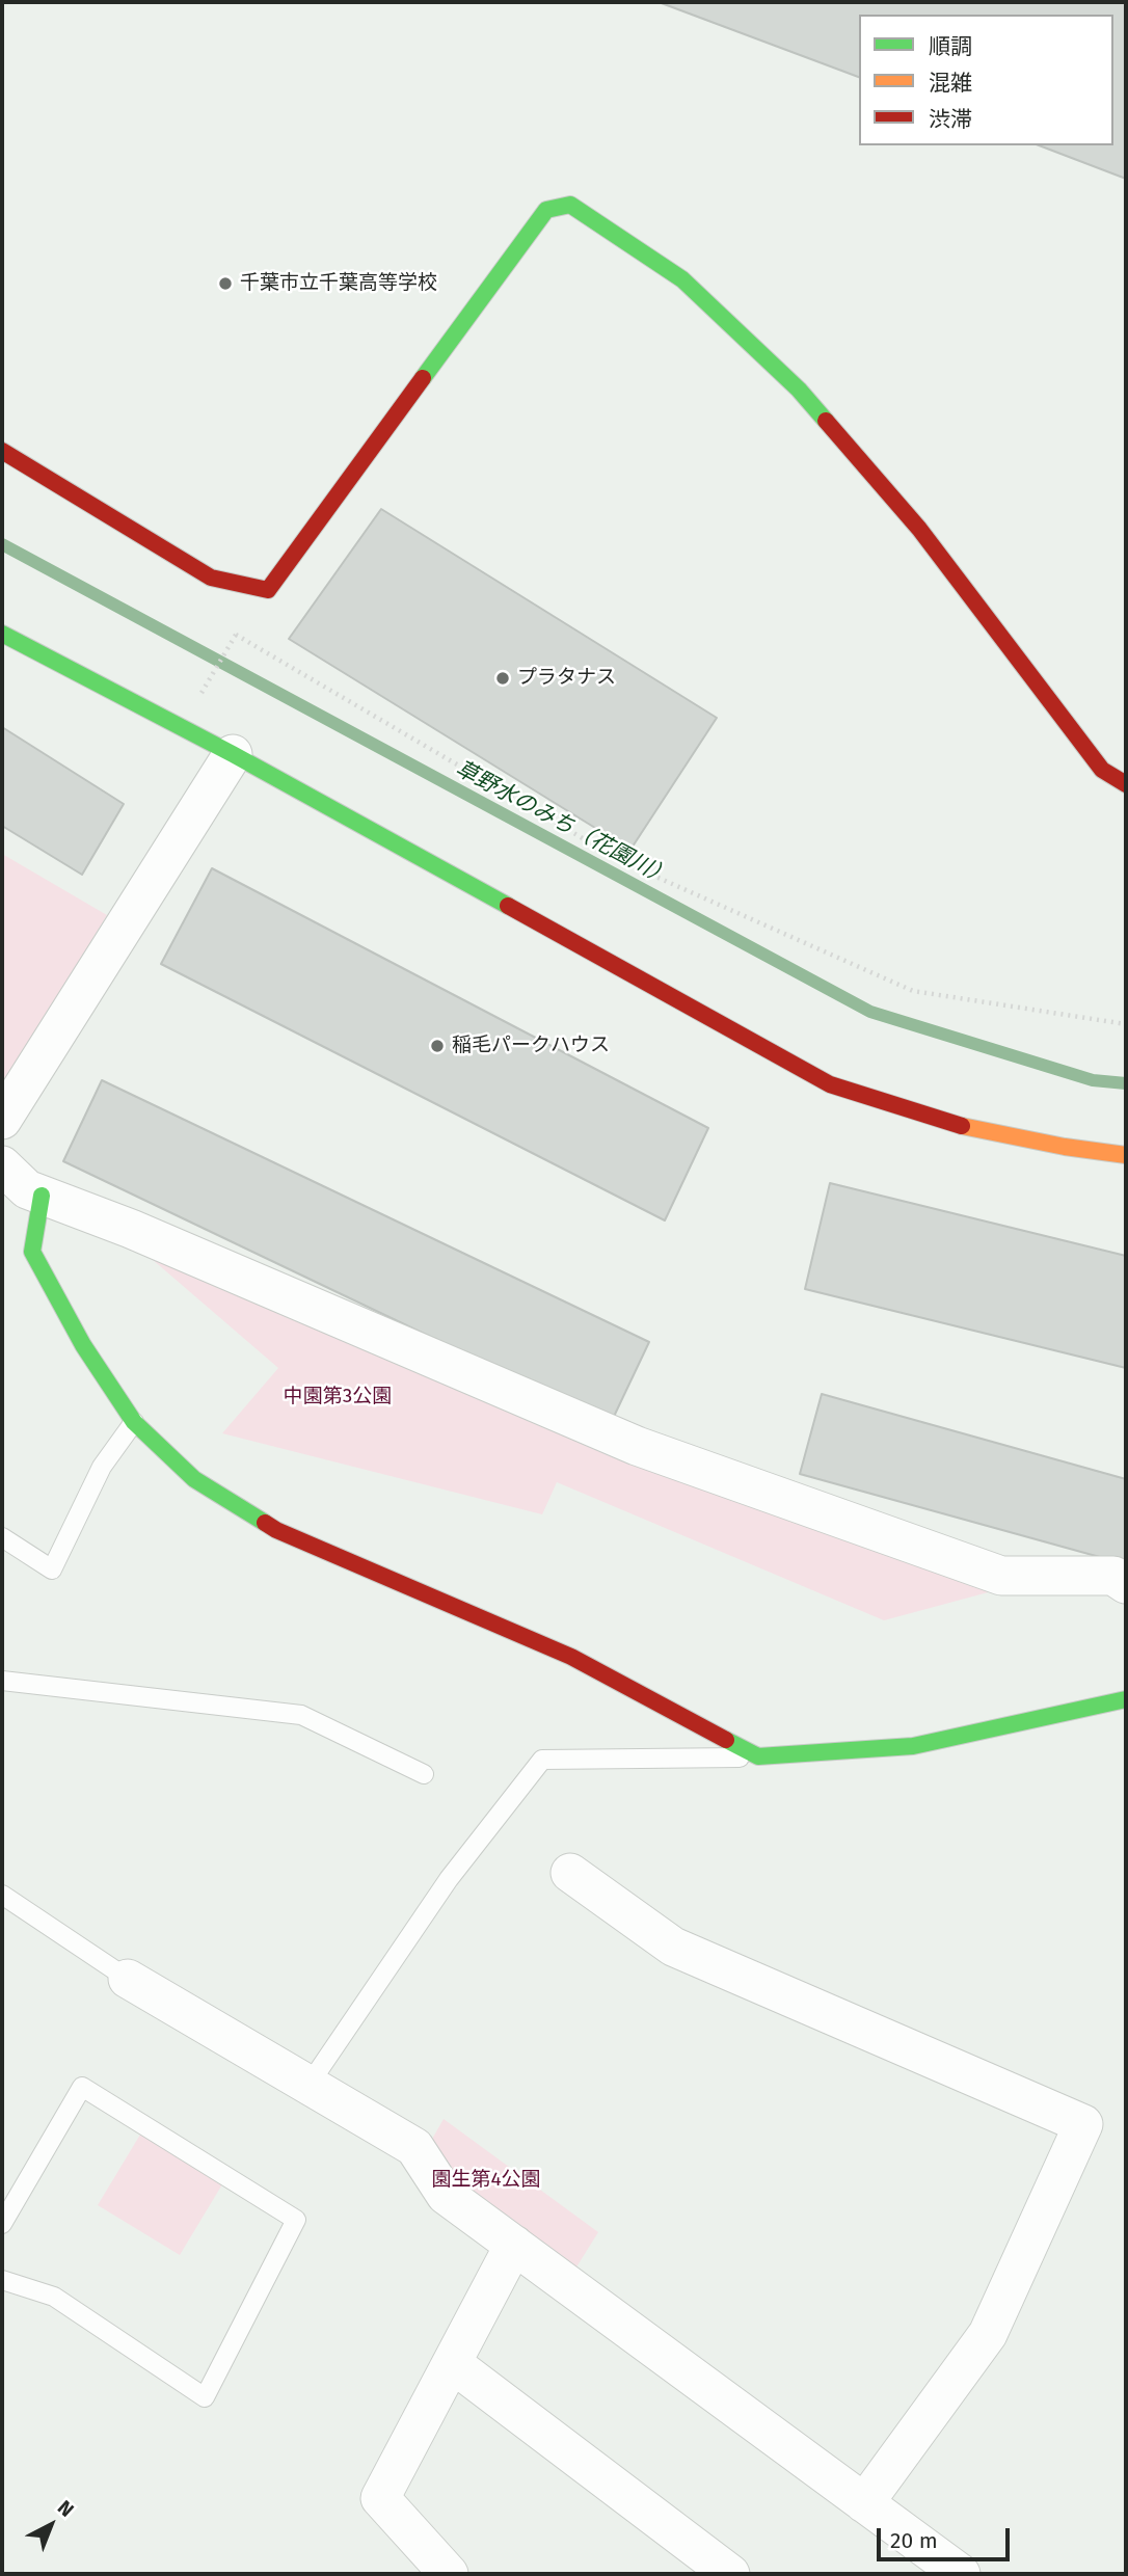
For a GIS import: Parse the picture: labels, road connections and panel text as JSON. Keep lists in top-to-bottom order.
{
  "water": ["草野水のみち（花園川）"],
  "parks": ["中園第3公園", "園生第4公園"],
  "places": ["千葉市立千葉高等学校", "プラタナス", "稲毛パークハウス"],
  "legend": ["順調", "混雑", "渋滞"],
  "scale_bar": "20 m",
  "north": "top right"
}
